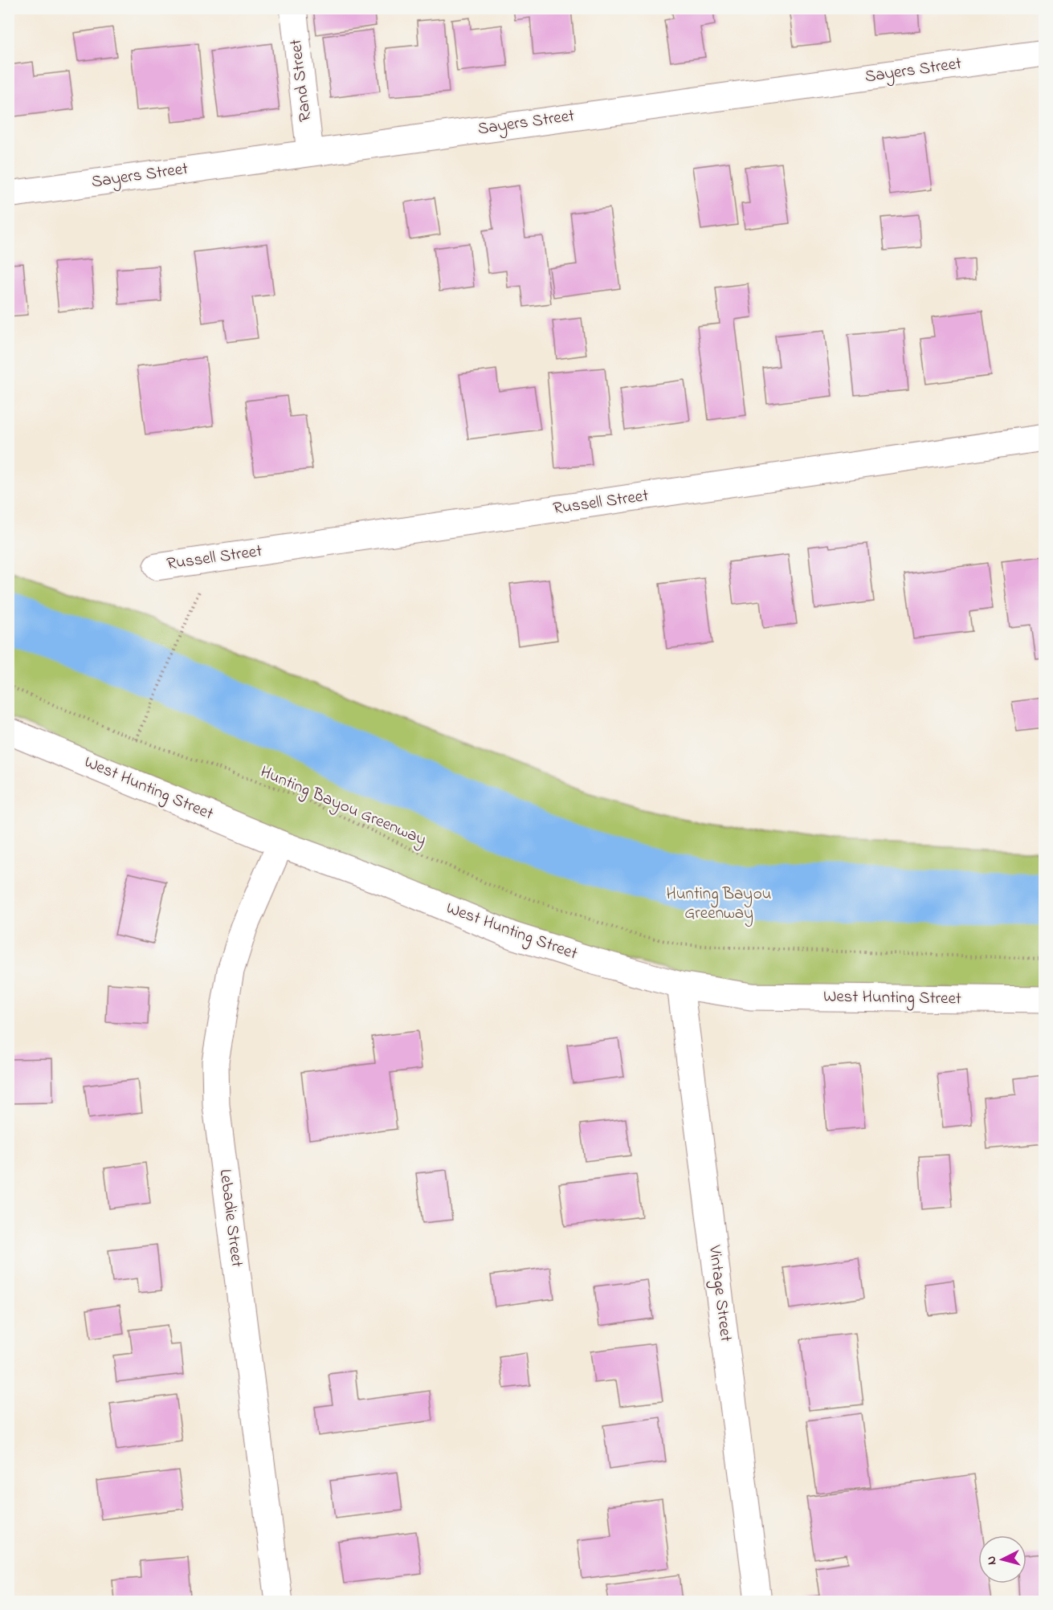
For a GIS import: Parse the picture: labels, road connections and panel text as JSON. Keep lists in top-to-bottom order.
{
  "streets": {
    "street": [
      "Sayers Street",
      "Rand Street",
      "Russell Street",
      "West Hunting Street",
      "Lebadie Street",
      "Vintage Street"
    ],
    "path": ["Hunting Bayou Greenway"]
  },
  "crossings": [
    ["Sayers Street", "Rand Street"],
    ["West Hunting Street", "Lebadie Street"],
    ["West Hunting Street", "Vintage Street"]
  ],
  "parks": ["Hunting Bayou Greenway"],
  "north": "left"
}
